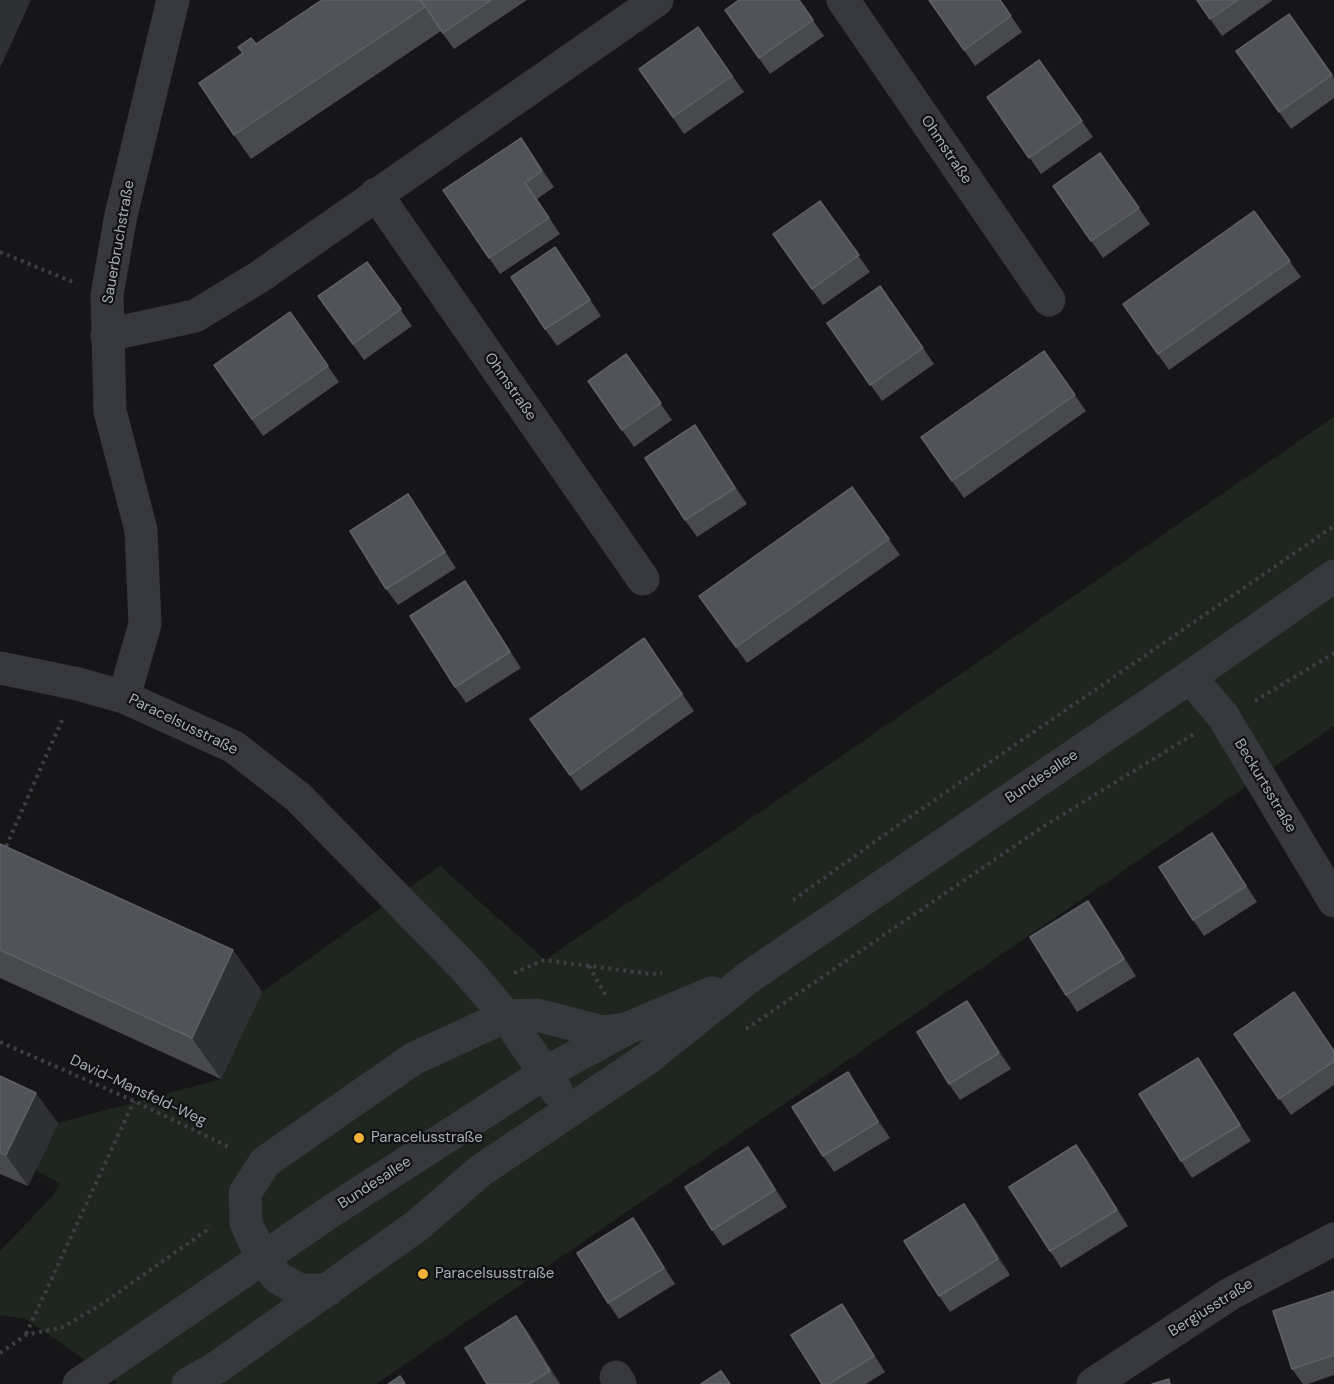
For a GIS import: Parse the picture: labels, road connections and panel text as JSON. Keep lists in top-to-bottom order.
{
  "streets": {
    "street": [
      "Ohmstraße",
      "Sauerbruchstraße",
      "Paracelsusstraße",
      "Bundesallee",
      "Beckurtsstraße",
      "Bergiusstraße"
    ],
    "path": ["David-Mansfeld-Weg"]
  },
  "crossings": [
    ["Sauerbruchstraße", "Paracelsusstraße"],
    ["Paracelsusstraße", "Bundesallee"],
    ["Bundesallee", "Beckurtsstraße"]
  ],
  "places": ["Paracelusstraße", "Paracelsusstraße"]
}
